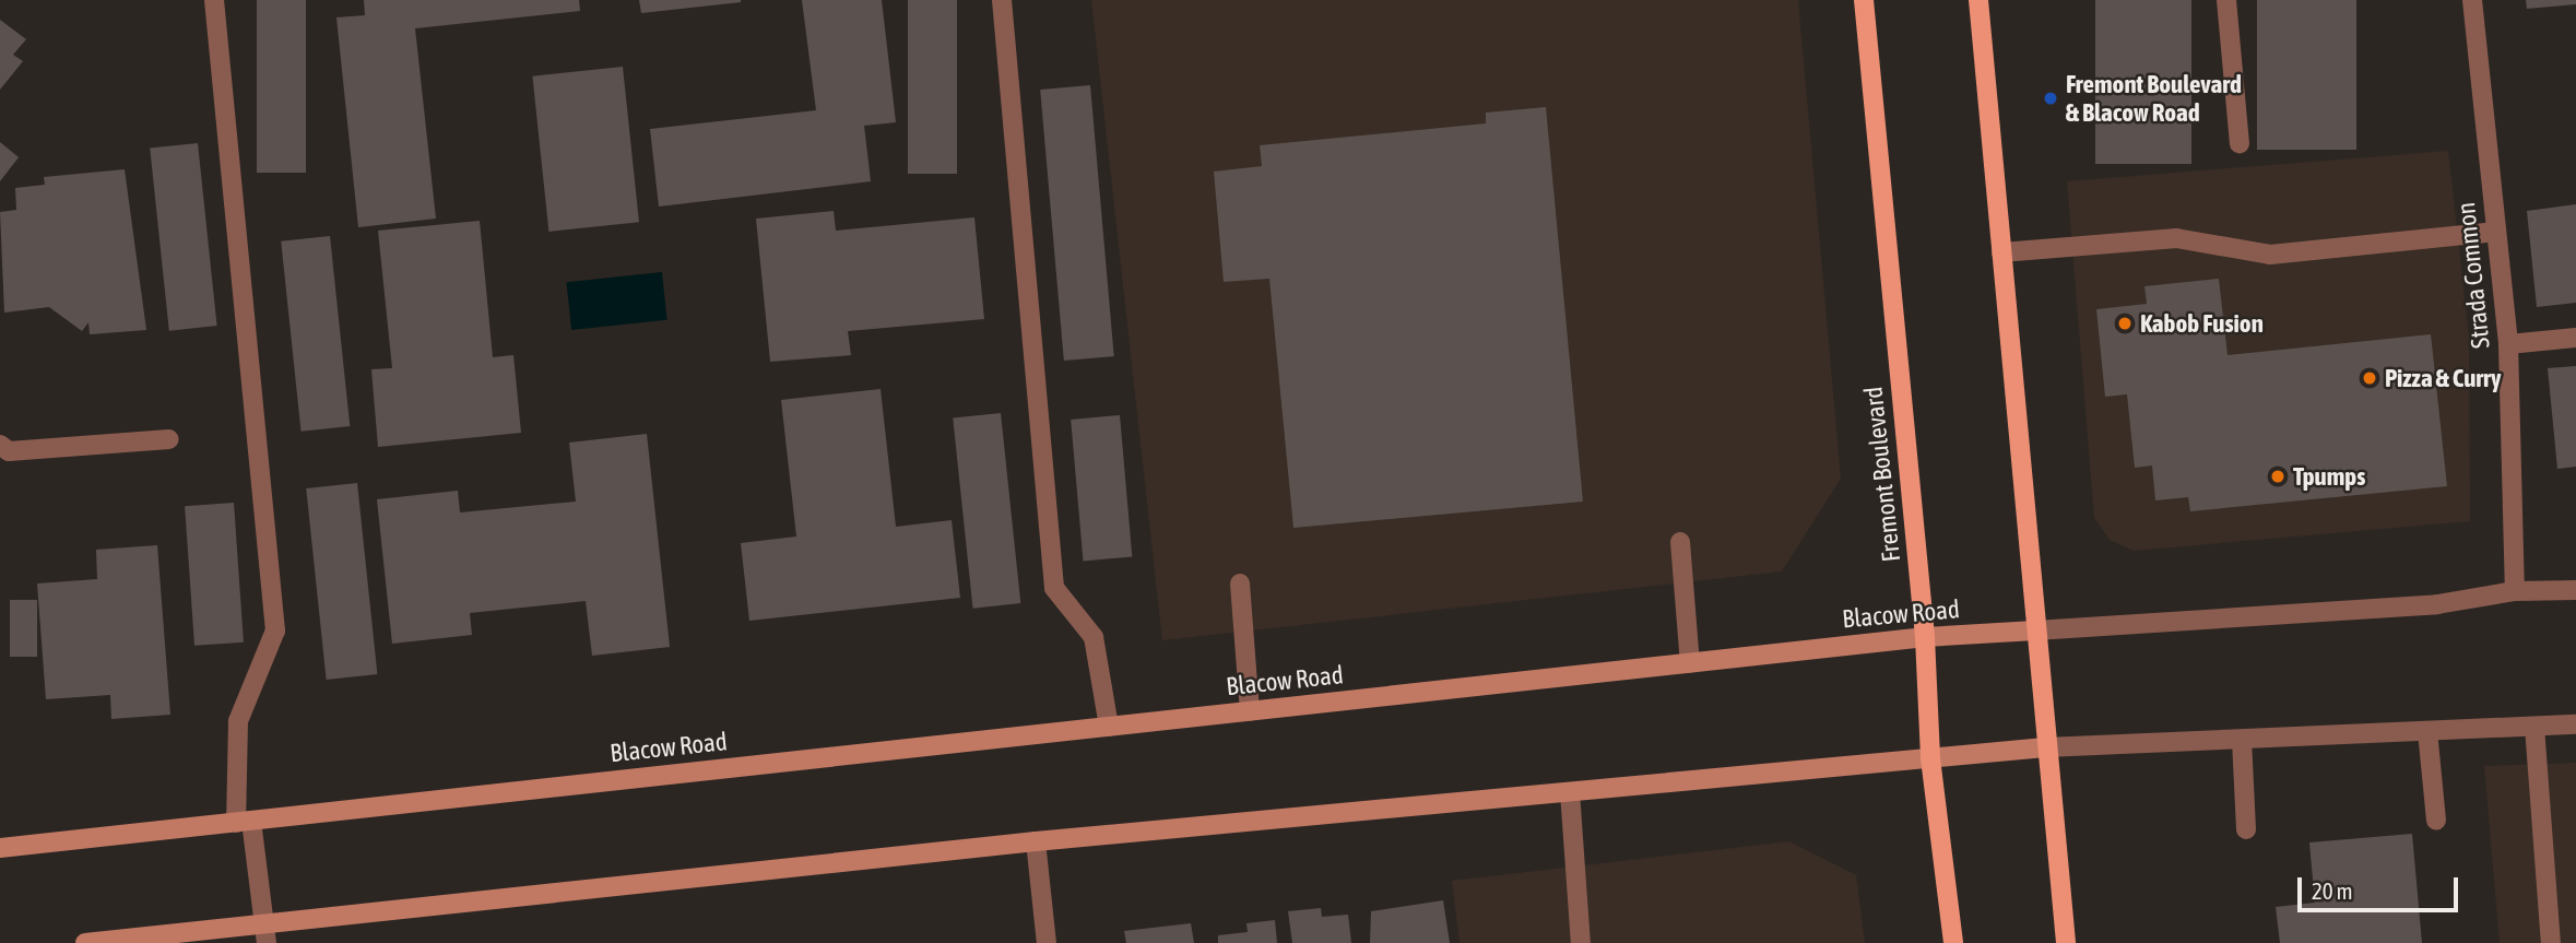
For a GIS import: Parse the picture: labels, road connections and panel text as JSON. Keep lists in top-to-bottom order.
{
  "streets": {
    "main road": ["Fremont Boulevard", "Blacow Road"],
    "street": ["Strada Common"]
  },
  "crossings": [
    ["Strada Common", "Blacow Road"],
    ["Fremont Boulevard", "Blacow Road"]
  ],
  "places": [
    "Fremont Boulevard & Blacow Road",
    "Kabob Fusion",
    "Pizza & Curry",
    "Tpumps"
  ],
  "scale_bar": "20 m"
}
